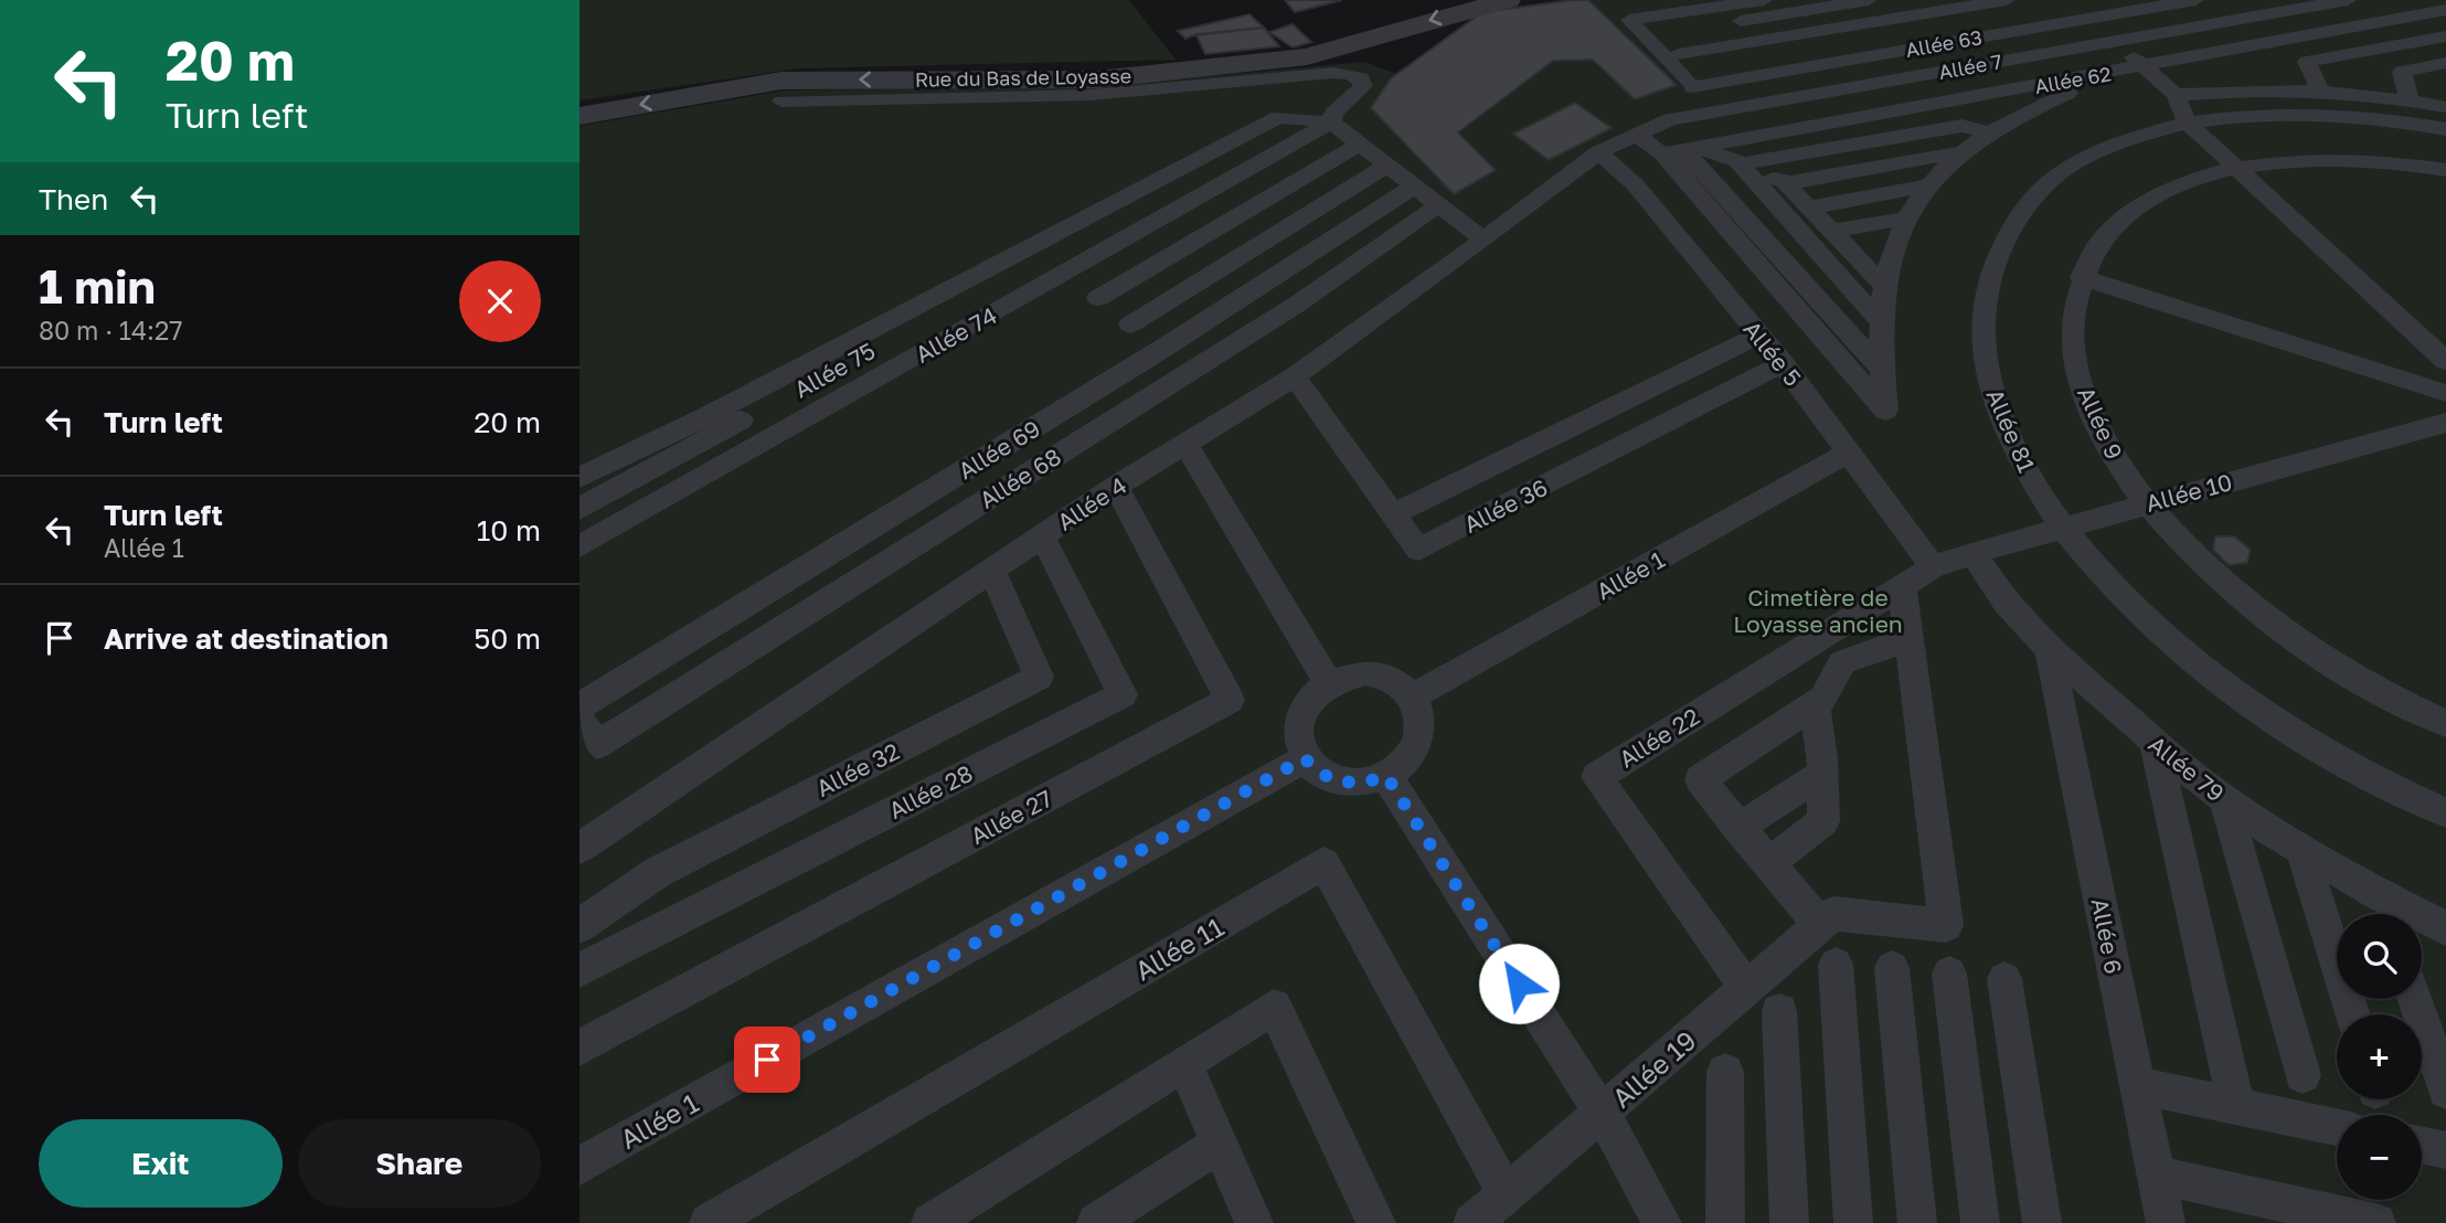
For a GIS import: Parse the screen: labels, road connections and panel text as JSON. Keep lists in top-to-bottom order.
{
  "streets": {
    "street": ["Rue du Bas de Loyasse"],
    "lane": [
      "Allée 63",
      "Allée 7",
      "Allée 62",
      "Allée 74",
      "Allée 5",
      "Allée 75",
      "Allée 9",
      "Allée 81",
      "Allée 69",
      "Allée 68",
      "Allée 10",
      "Allée 4",
      "Allée 36",
      "Allée 1",
      "Allée 22",
      "Allée 79",
      "Allée 32",
      "Allée 28",
      "Allée 27",
      "Allée 6",
      "Allée 11",
      "Allée 19"
    ]
  },
  "crossings": [
    ["Allée 7", "Allée 5"],
    ["Allée 7", "Allée 4"],
    ["Allée 74", "Allée 75"],
    ["Allée 5", "Allée 10"],
    ["Allée 5", "Allée 4"],
    ["Allée 5", "Allée 36"],
    ["Allée 5", "Allée 1"],
    ["Allée 9", "Allée 10"],
    ["Allée 81", "Allée 10"],
    ["Allée 10", "Allée 22"],
    ["Allée 10", "Allée 79"],
    ["Allée 4", "Allée 36"],
    ["Allée 4", "Allée 32"],
    ["Allée 4", "Allée 28"],
    ["Allée 4", "Allée 27"],
    ["Allée 22", "Allée 19"],
    ["Allée 79", "Allée 6"],
    ["Allée 11", "Allée 19"]
  ],
  "one_way": ["Rue du Bas de Loyasse"],
  "parks": ["Cimetière de Loyasse ancien"],
  "page": {
    "turn": ["20 m", "Turn left"],
    "then": "Then",
    "heading": ["1 min", "80 m · 14:27"],
    "list": [
      {
        "name": "Turn left",
        "value": "20 m"
      },
      {
        "name": "Turn left",
        "note": "Allée 1",
        "value": "10 m"
      },
      {
        "name": "Arrive at destination",
        "value": "50 m"
      }
    ],
    "map_buttons": ["+", "−"],
    "buttons": ["Exit", "Share"]
  }
}
